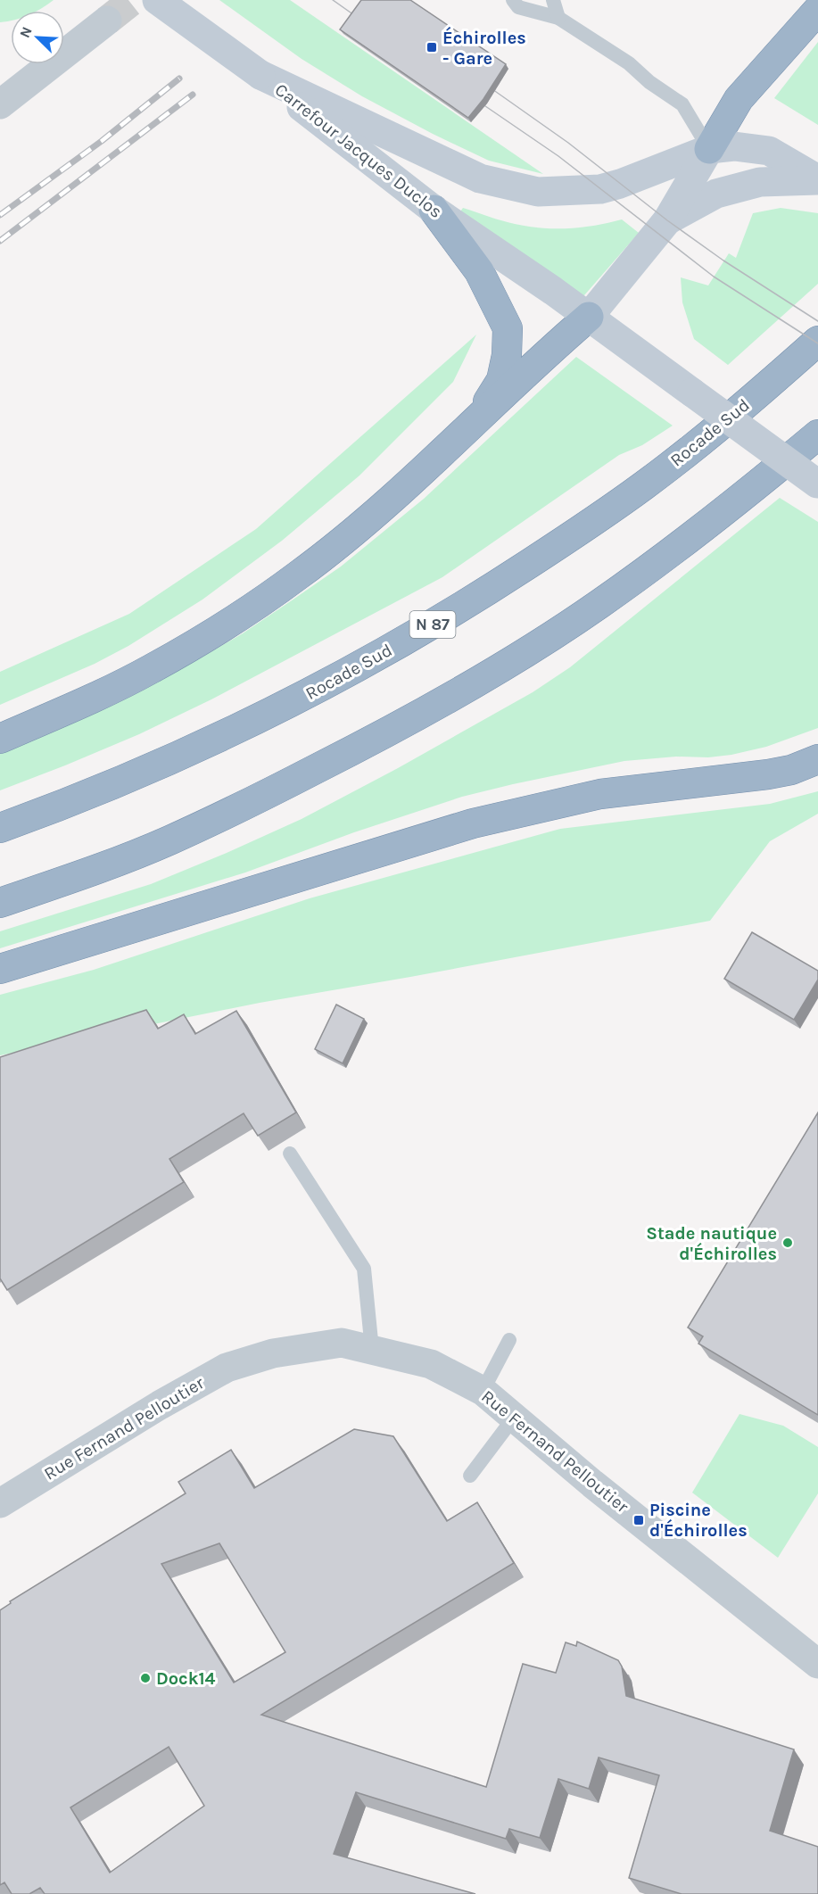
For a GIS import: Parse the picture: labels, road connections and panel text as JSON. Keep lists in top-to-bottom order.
{
  "streets": {
    "highway": ["Rocade Sud", "N 87"],
    "main road": ["Carrefour Jacques Duclos"],
    "street": ["Rue Fernand Pelloutier"]
  },
  "places": {
    "transit": ["Échirolles - Gare", "Piscine d'Échirolles"],
    "other": ["Stade nautique d'Échirolles", "Dock14"]
  },
  "north": "top left"
}
